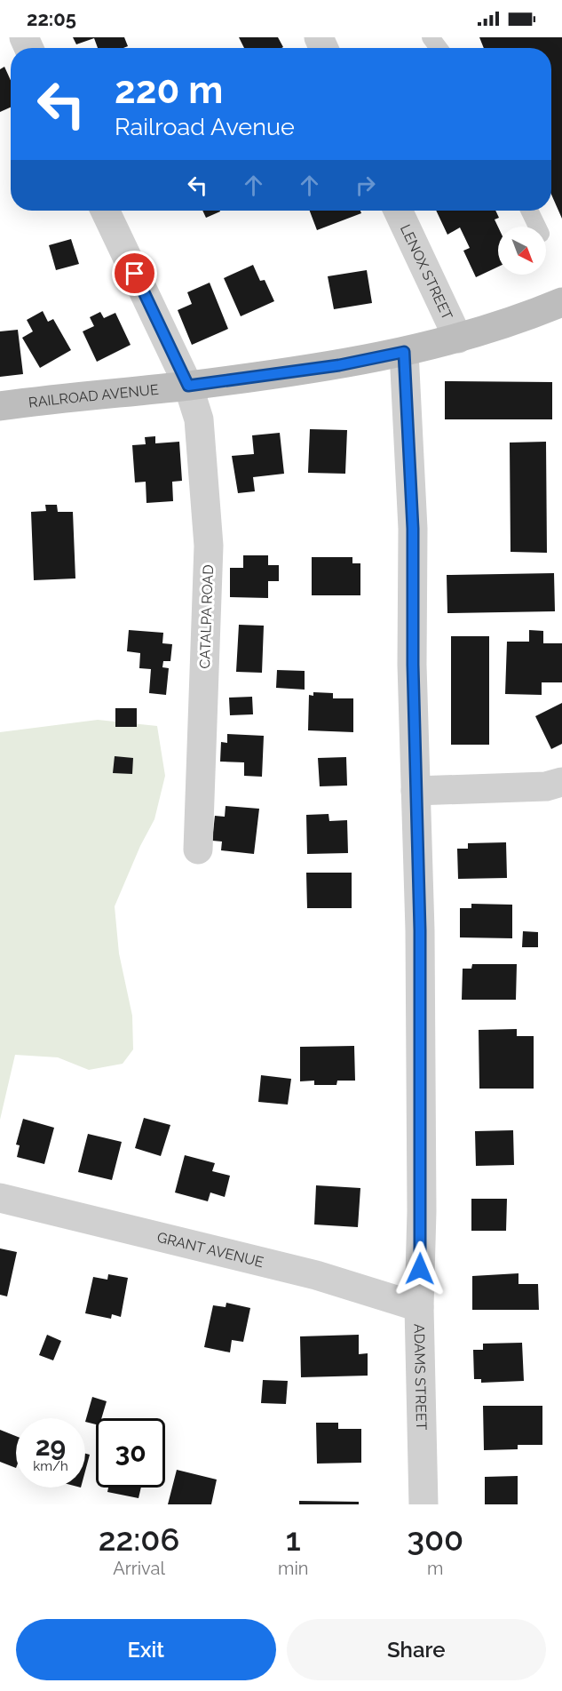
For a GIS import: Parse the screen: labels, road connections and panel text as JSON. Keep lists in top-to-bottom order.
{
  "streets": {
    "street": [
      "LENOX STREET",
      "RAILROAD AVENUE",
      "CATALPA ROAD",
      "GRANT AVENUE",
      "ADAMS STREET"
    ]
  },
  "crossings": [
    ["LENOX STREET", "RAILROAD AVENUE"],
    ["RAILROAD AVENUE", "CATALPA ROAD"],
    ["RAILROAD AVENUE", "ADAMS STREET"],
    ["GRANT AVENUE", "ADAMS STREET"]
  ],
  "north": "bottom right",
  "page": {
    "status": "22:05",
    "turn": ["220 m", "Railroad Avenue"],
    "speed": "29 km/h",
    "limit": "30",
    "eta": [
      "22:06",
      "Arrival",
      "1",
      "min",
      "300",
      "m"
    ],
    "buttons": ["Exit", "Share"]
  }
}
